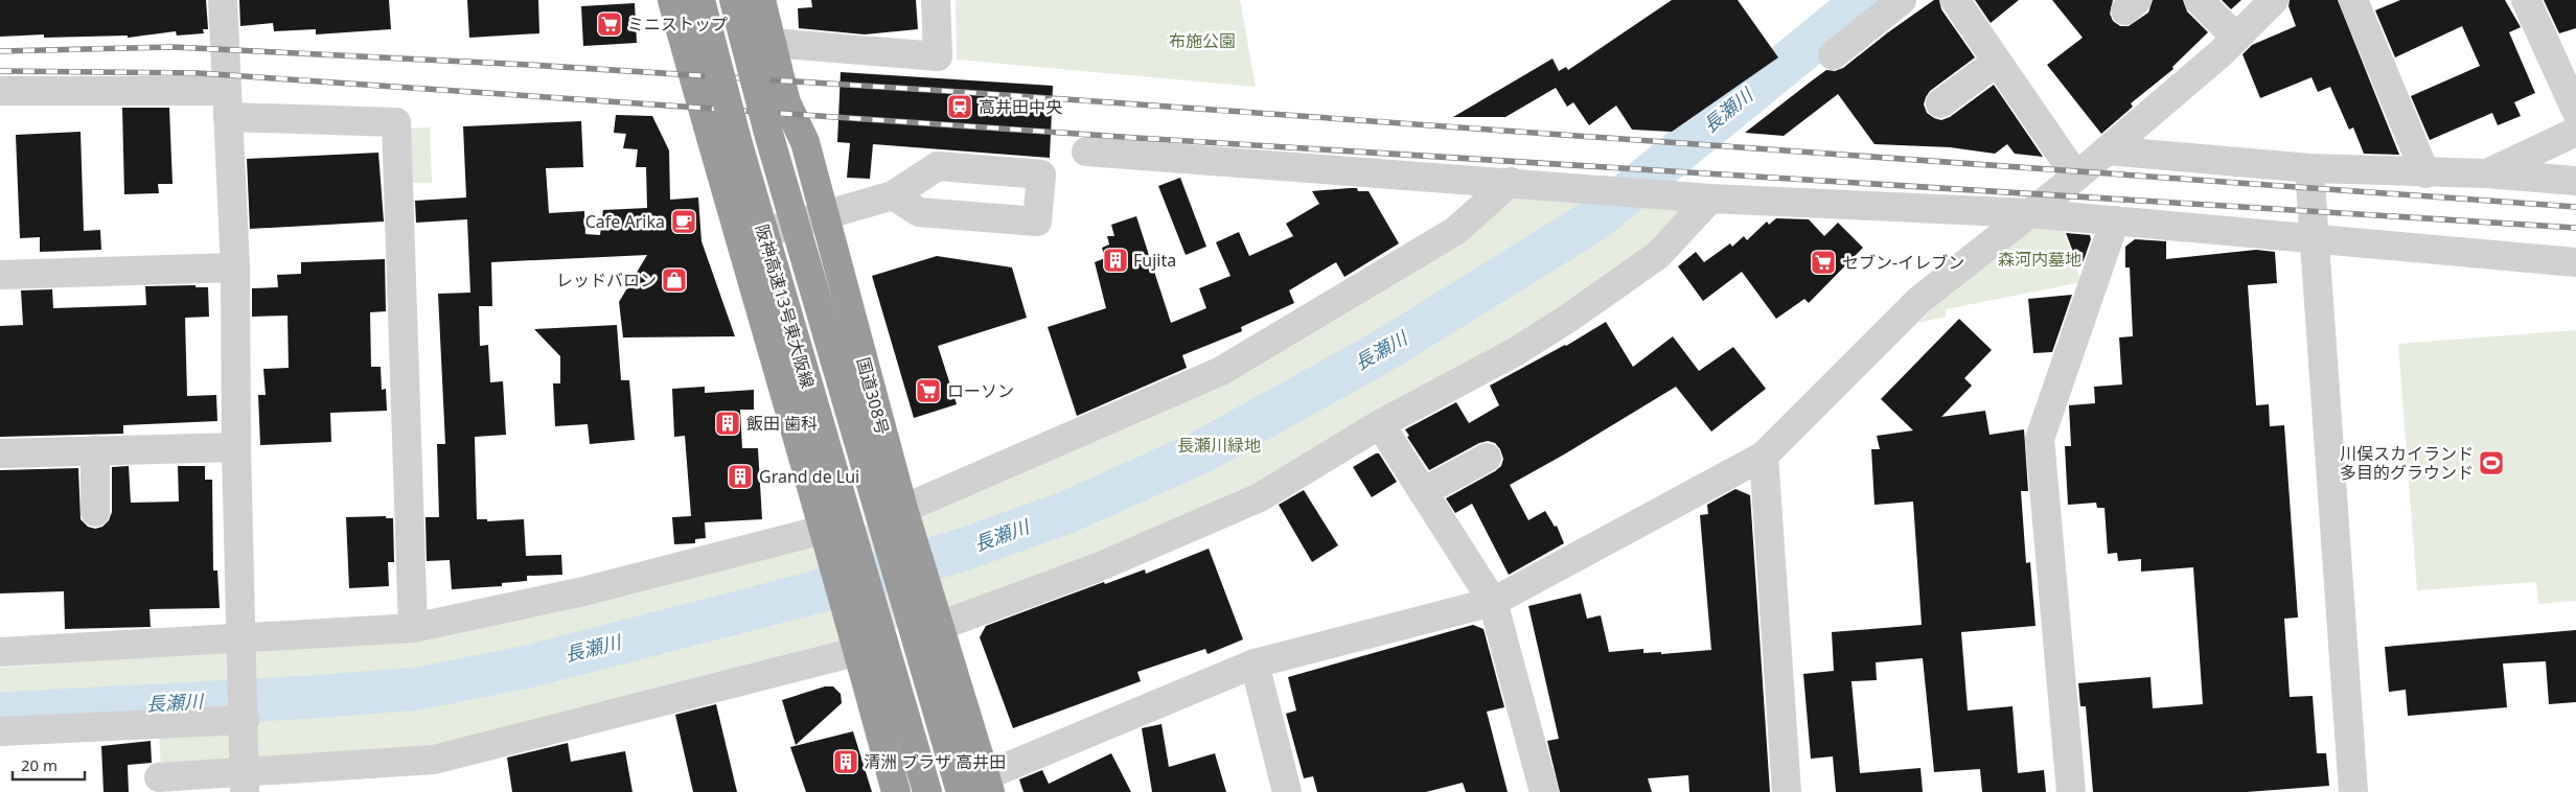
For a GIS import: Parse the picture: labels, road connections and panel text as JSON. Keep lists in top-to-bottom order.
{
  "streets": {
    "highway": ["阪神高速13号東大阪線", "国道308号"]
  },
  "water": ["長瀬川"],
  "parks": ["布施公園", "森河内墓地", "長瀬川緑地"],
  "places": {
    "supermarket": ["ミニストップ", "セブン-イレブン", "ローソン"],
    "station": ["高井田中央"],
    "cafe": ["Cafe Arika"],
    "building": [
      "Fujita",
      "飯田 歯科",
      "Grand de Lui",
      "清洲 プラザ 高井田"
    ],
    "shop": ["レッドバロン"],
    "sports": ["川俣スカイランド 多目的グラウンド"]
  },
  "scale_bar": "20 m"
}
